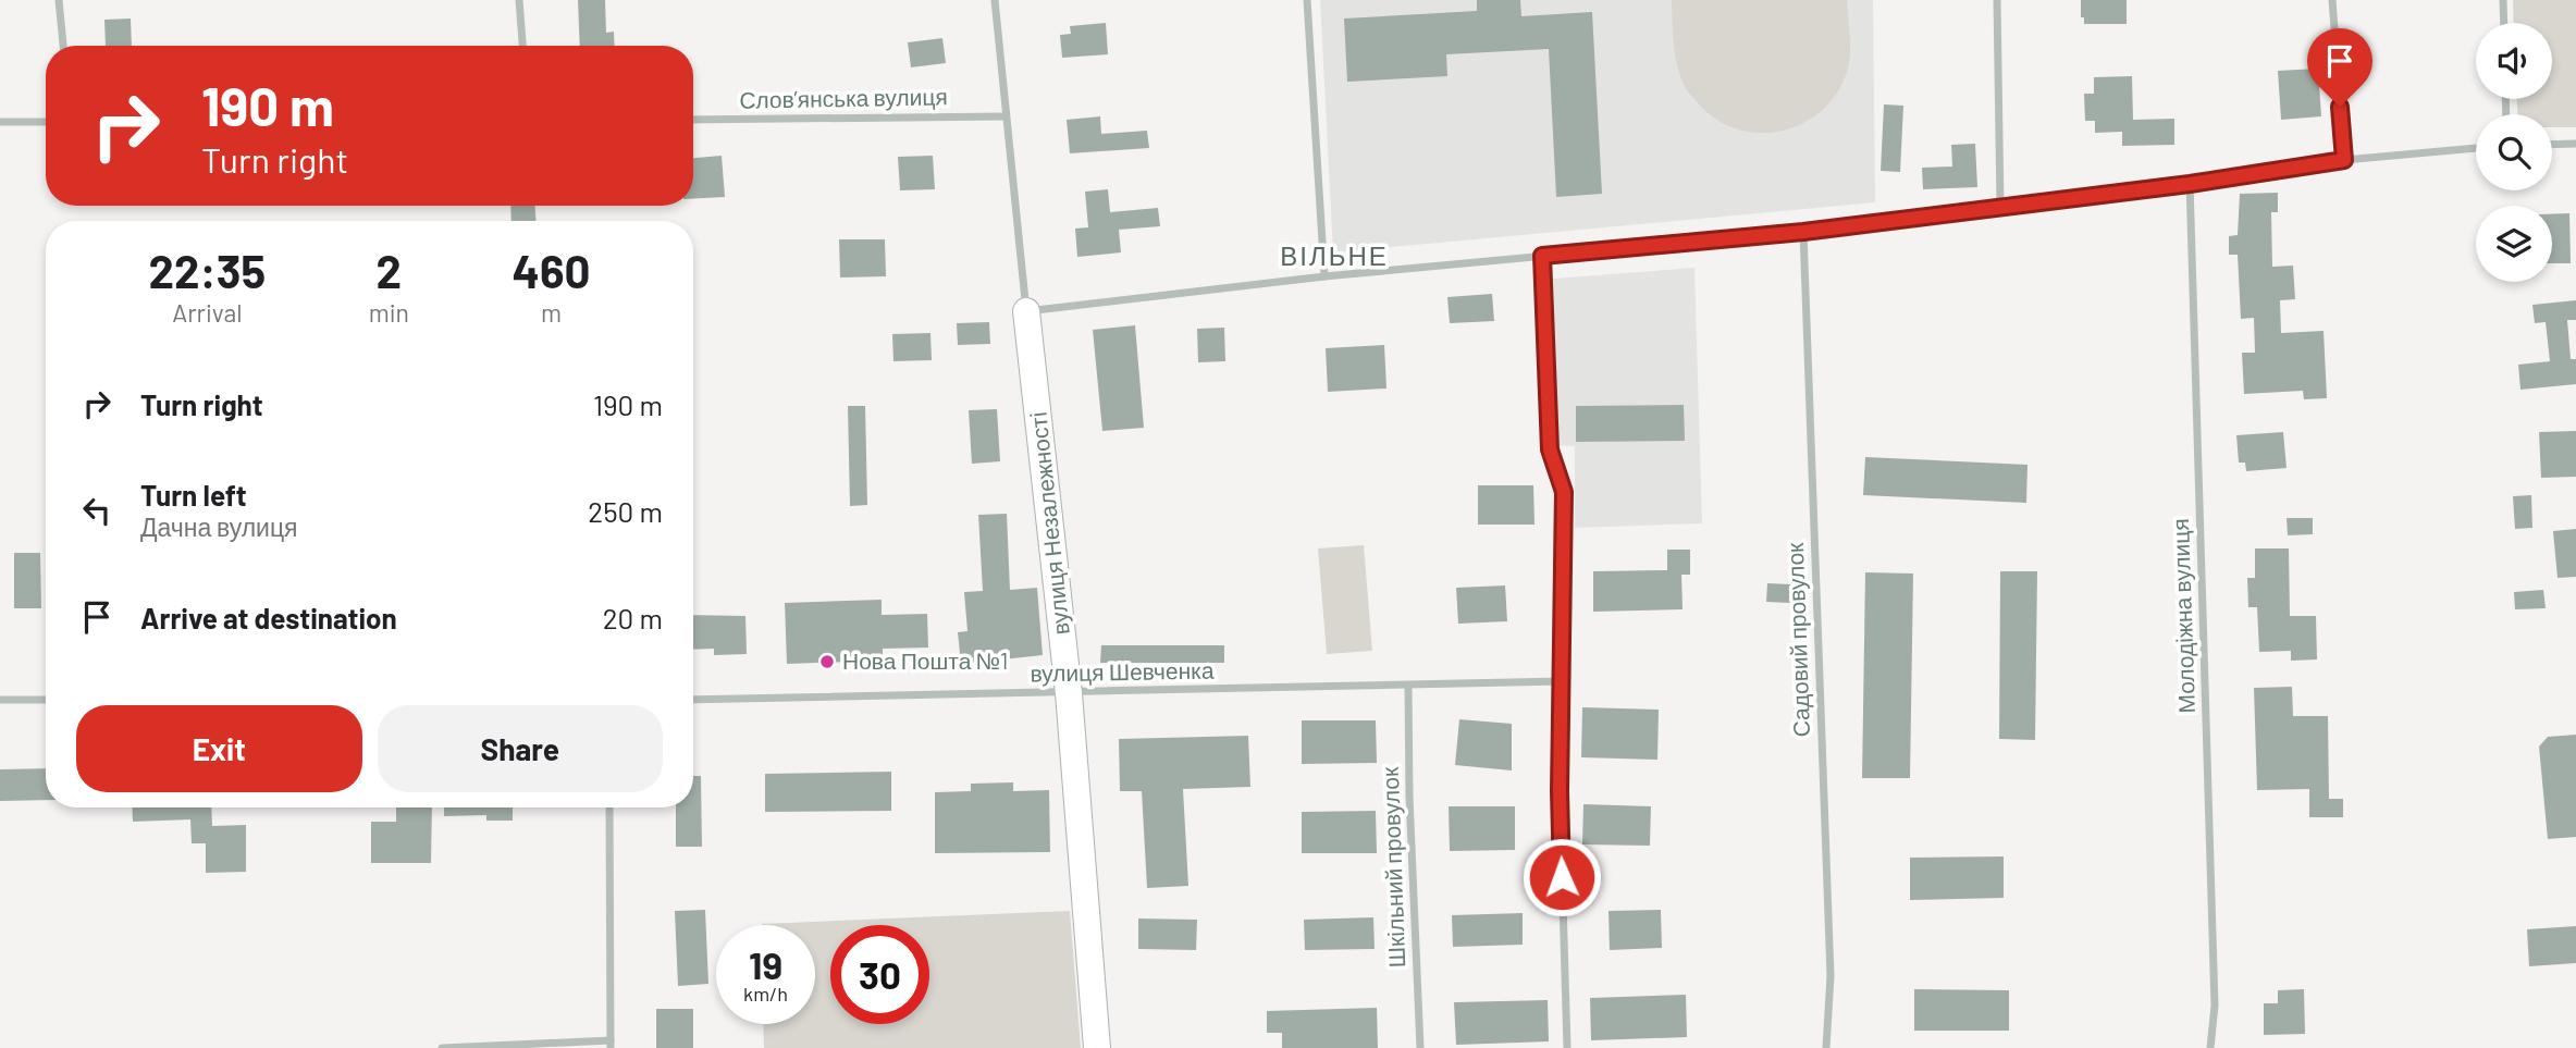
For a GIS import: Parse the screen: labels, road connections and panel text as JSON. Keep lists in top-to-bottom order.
{
  "streets": {
    "street": [
      "Словʼянська вулиця",
      "вулиця Незалежності",
      "Молодіжна вулиця",
      "Садовий провулок",
      "вулиця Шевченка",
      "Шкільний провулок"
    ]
  },
  "crossings": [
    ["Словʼянська вулиця", "вулиця Незалежності"],
    ["вулиця Незалежності", "вулиця Шевченка"],
    ["вулиця Шевченка", "Шкільний провулок"]
  ],
  "districts": ["ВІЛЬНЕ"],
  "places": ["Нова Пошта №1"],
  "page": {
    "turn": ["190 m", "Turn right"],
    "eta": [
      "22:35",
      "Arrival",
      "2",
      "min",
      "460",
      "m"
    ],
    "list": [
      {
        "name": "Turn right",
        "value": "190 m"
      },
      {
        "name": "Turn left",
        "note": "Дачна вулиця",
        "value": "250 m"
      },
      {
        "name": "Arrive at destination",
        "value": "20 m"
      }
    ],
    "buttons": ["Exit", "Share"],
    "speed": "19 km/h",
    "limit": "30"
  }
}
